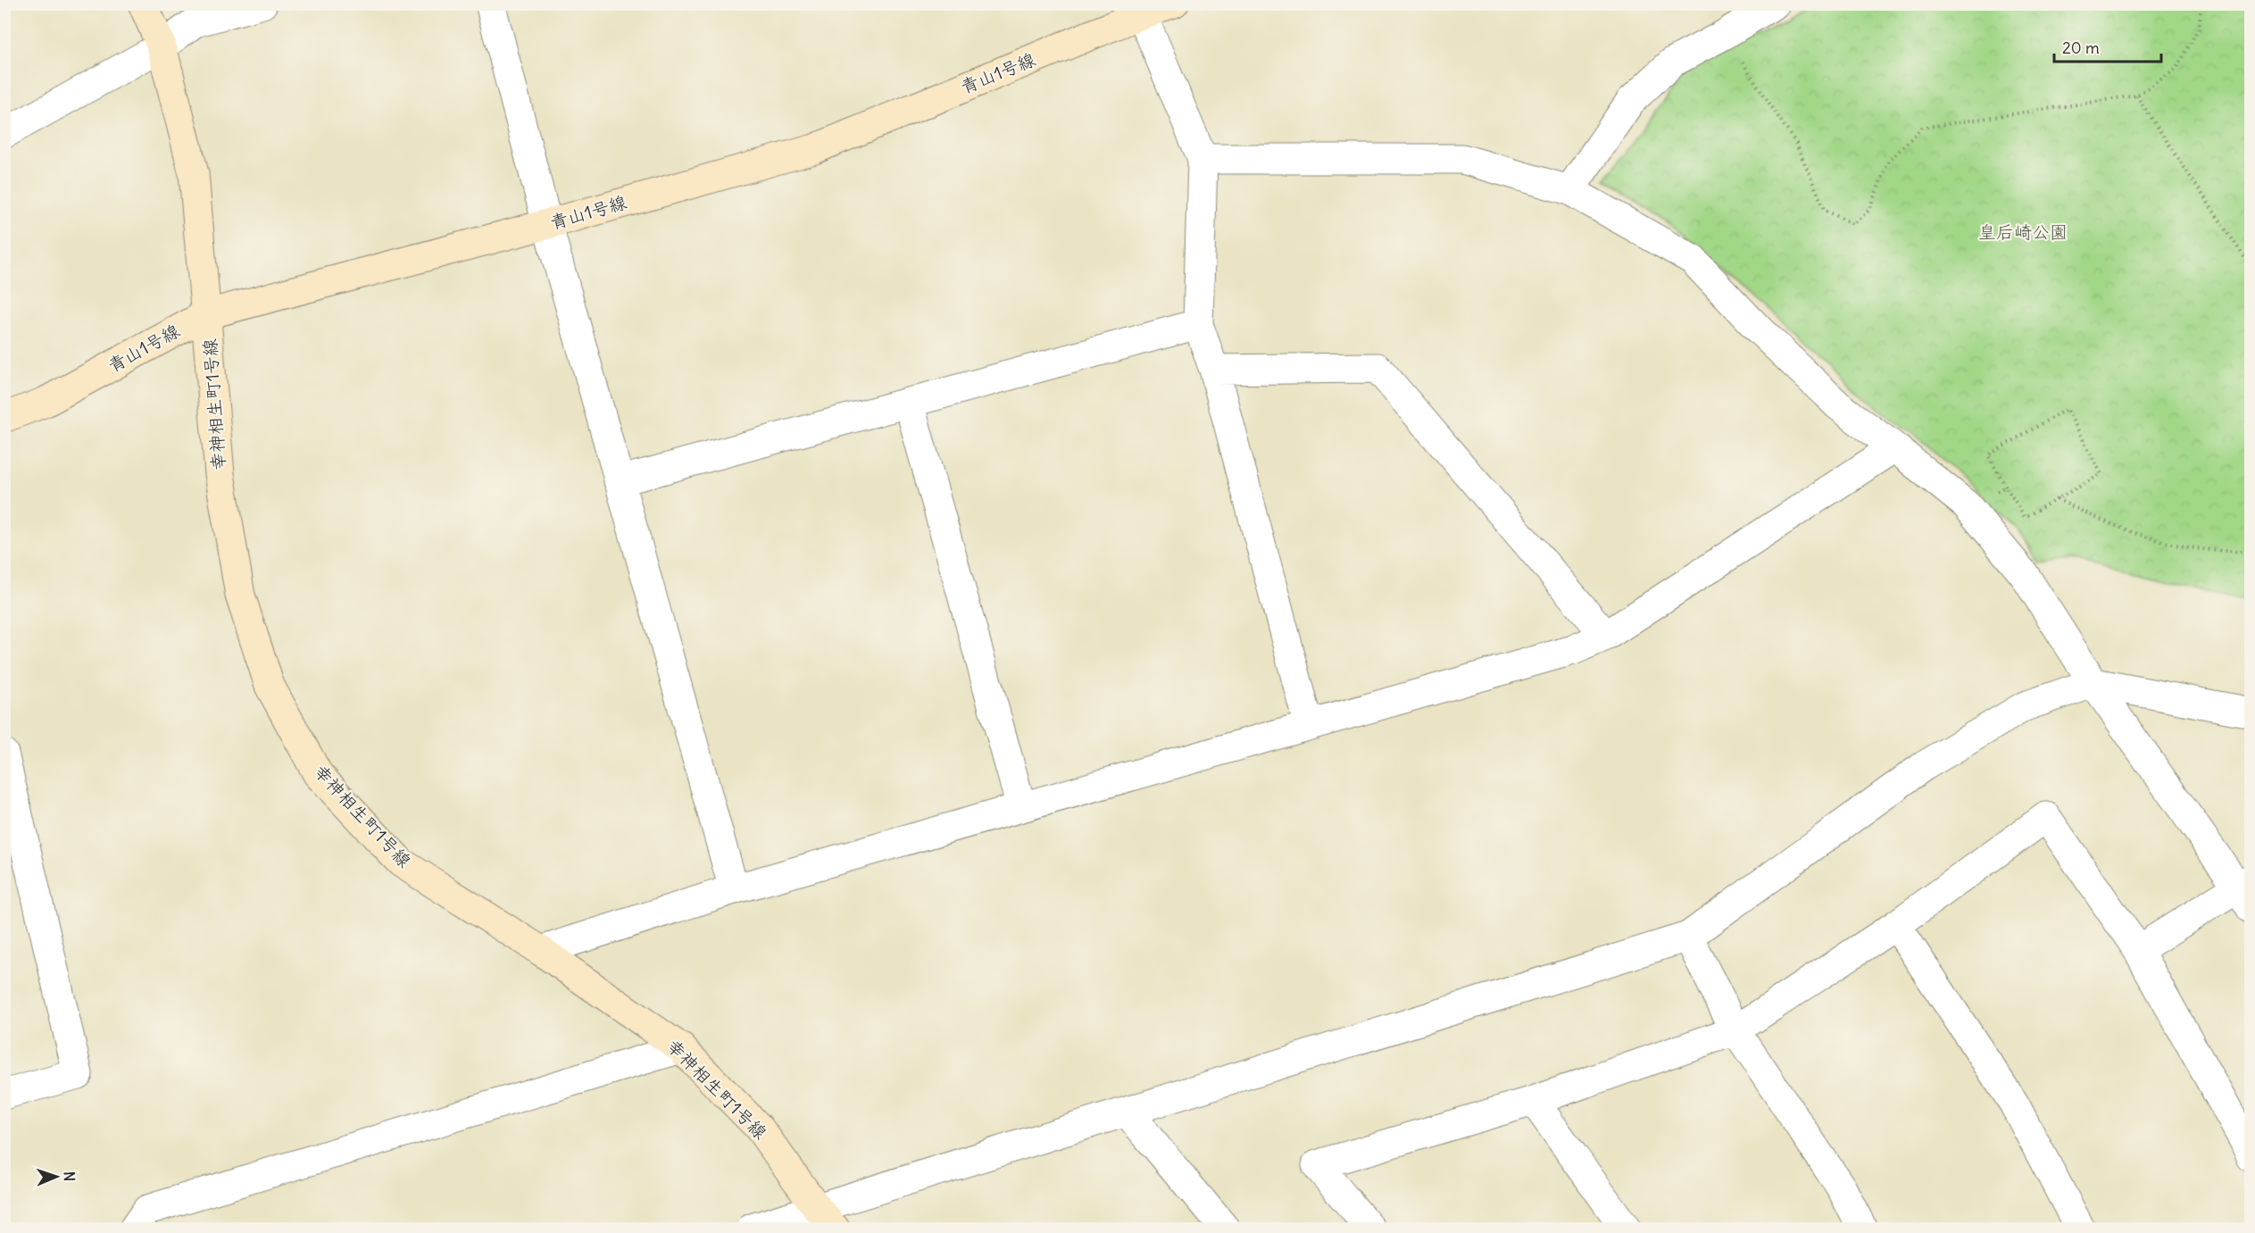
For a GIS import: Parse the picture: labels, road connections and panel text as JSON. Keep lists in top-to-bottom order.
{
  "streets": {
    "street": ["青山1号線", "幸神相生町1号線"]
  },
  "crossings": [
    ["青山1号線", "幸神相生町1号線"]
  ],
  "parks": ["皇后崎公園"],
  "scale_bar": "20 m",
  "north": "right"
}
